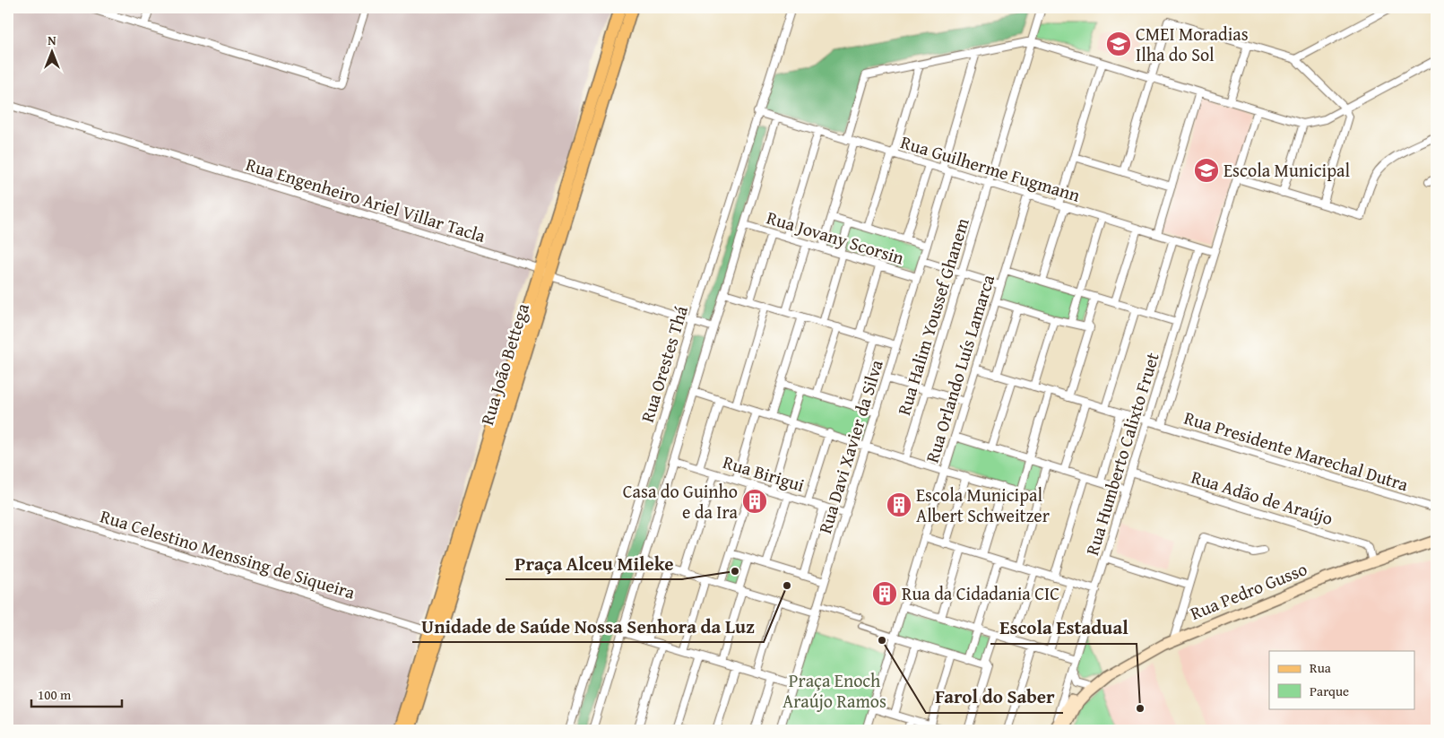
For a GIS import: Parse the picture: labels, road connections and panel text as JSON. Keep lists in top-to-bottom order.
{
  "streets": {
    "main road": ["Rua João Bettega", "Rua Pedro Gusso"],
    "street": [
      "Rua Guilherme Fugmann",
      "Rua Engenheiro Ariel Villar Tacla",
      "Rua Jovany Scorsin",
      "Rua Halim Youssef Ghanem",
      "Rua Orestes Thá",
      "Rua Orlando Luís Lamarca",
      "Rua Davi Xavier da Silva",
      "Rua Presidente Marechal Dutra",
      "Rua Humberto Calixto Fruet",
      "Rua Birigui",
      "Rua Adão de Araújo",
      "Rua Celestino Menssing de Siqueira"
    ]
  },
  "crossings": [
    ["Rua Guilherme Fugmann", "Rua Halim Youssef Ghanem"],
    ["Rua Guilherme Fugmann", "Rua Orestes Thá"],
    ["Rua Guilherme Fugmann", "Rua Orlando Luís Lamarca"],
    ["Rua Guilherme Fugmann", "Rua Davi Xavier da Silva"],
    ["Rua Guilherme Fugmann", "Rua Humberto Calixto Fruet"],
    ["Rua Engenheiro Ariel Villar Tacla", "Rua João Bettega"],
    ["Rua Engenheiro Ariel Villar Tacla", "Rua Orestes Thá"],
    ["Rua Jovany Scorsin", "Rua Davi Xavier da Silva"],
    ["Rua João Bettega", "Rua Celestino Menssing de Siqueira"],
    ["Rua Orlando Luís Lamarca", "Rua Presidente Marechal Dutra"],
    ["Rua Davi Xavier da Silva", "Rua Birigui"],
    ["Rua Presidente Marechal Dutra", "Rua Humberto Calixto Fruet"],
    ["Rua Humberto Calixto Fruet", "Rua Adão de Araújo"],
    ["Rua Humberto Calixto Fruet", "Rua Pedro Gusso"],
    ["Rua Adão de Araújo", "Rua Pedro Gusso"]
  ],
  "parks": ["Praça Enoch Araújo Ramos"],
  "places": {
    "school or university": ["CMEI Moradias Ilha do Sol", "Escola Municipal"],
    "building": ["Casa do Guinho e da Ira", "Escola Municipal Albert Schweitzer", "Rua da Cidadania CIC"],
    "other": [
      "Praça Alceu Mileke",
      "Unidade de Saúde Nossa Senhora da Luz",
      "Farol do Saber",
      "Escola Estadual"
    ]
  },
  "legend": ["Rua", "Parque"],
  "scale_bar": "100 m",
  "north": "top"
}
